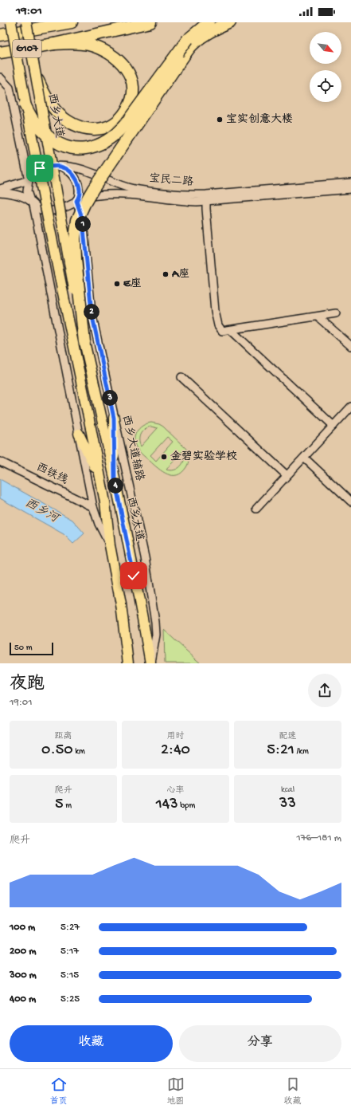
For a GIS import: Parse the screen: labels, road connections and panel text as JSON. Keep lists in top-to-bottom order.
{
  "streets": {
    "highway": ["G107"],
    "main road": ["西乡大道"],
    "street": ["宝民二路", "西乡大道辅路", "西铁线"]
  },
  "crossings": [
    ["西乡大道", "西乡大道辅路"],
    ["宝民二路", "西乡大道辅路"]
  ],
  "water": ["西乡河"],
  "places": [
    "宝实创意大楼",
    "A座",
    "E座",
    "金碧实验学校"
  ],
  "scale_bar": "50 m",
  "north": "bottom right",
  "page": {
    "status": "19:01",
    "pins": [
      "1",
      "2",
      "3",
      "4"
    ],
    "scale": "50 m",
    "heading": ["夜跑", "19:01"],
    "stats": [
      ["距离", "0.50 km"],
      ["用时", "2:40"],
      ["配速", "5:21 /km"],
      ["爬升", "5 m"],
      ["心率", "143 bpm"],
      ["kcal", "33"]
    ],
    "chart": ["爬升", "176–181 m"],
    "list": [
      {
        "name": "100 m",
        "note": "5:27"
      },
      {
        "name": "200 m",
        "note": "5:17"
      },
      {
        "name": "300 m",
        "note": "5:15"
      },
      {
        "name": "400 m",
        "note": "5:25"
      }
    ],
    "buttons": ["收藏", "分享"],
    "tabs": ["首页", "地图", "收藏"]
  }
}
